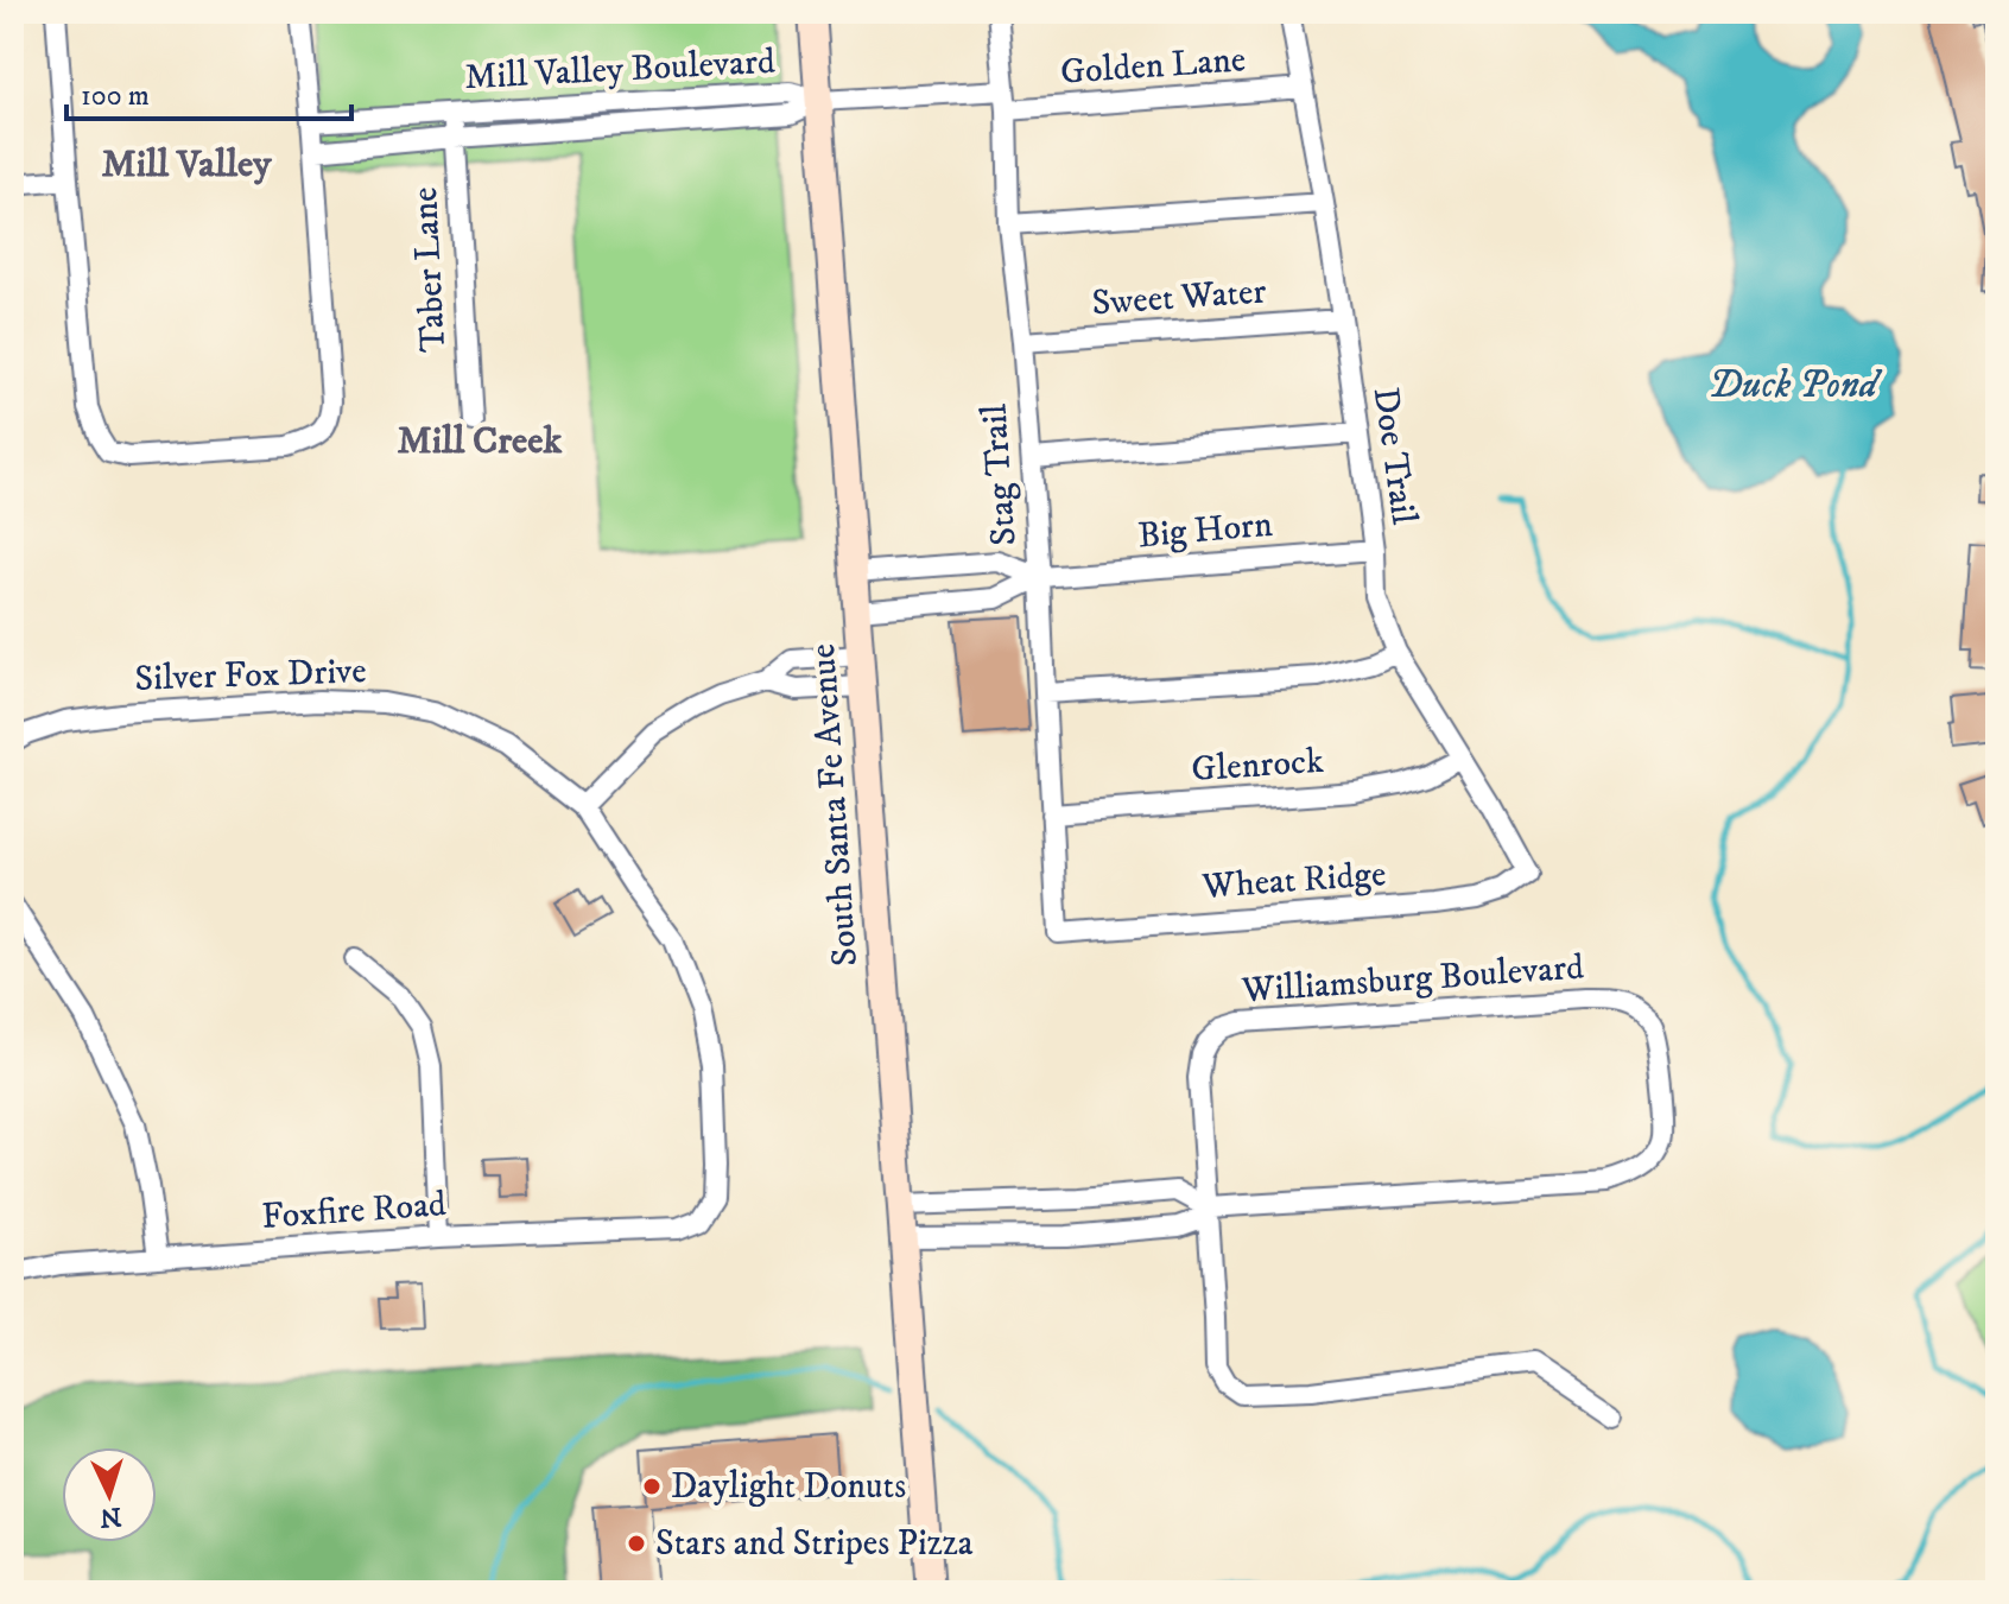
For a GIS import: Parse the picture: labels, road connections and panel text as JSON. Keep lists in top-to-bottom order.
{
  "streets": {
    "main road": ["South Santa Fe Avenue"],
    "street": [
      "Golden Lane",
      "Mill Valley Boulevard",
      "Taber Lane",
      "Sweet Water",
      "Doe Trail",
      "Stag Trail",
      "Big Horn",
      "Silver Fox Drive",
      "Glenrock",
      "Wheat Ridge",
      "Williamsburg Boulevard",
      "Foxfire Road"
    ]
  },
  "crossings": [
    ["Golden Lane", "Doe Trail"],
    ["Golden Lane", "Stag Trail"],
    ["Mill Valley Boulevard", "Taber Lane"],
    ["Mill Valley Boulevard", "South Santa Fe Avenue"],
    ["Sweet Water", "Doe Trail"],
    ["Sweet Water", "Stag Trail"],
    ["Doe Trail", "Big Horn"],
    ["Doe Trail", "Glenrock"],
    ["Doe Trail", "Wheat Ridge"],
    ["Stag Trail", "Big Horn"],
    ["Stag Trail", "Glenrock"],
    ["Stag Trail", "Wheat Ridge"],
    ["Big Horn", "South Santa Fe Avenue"],
    ["Silver Fox Drive", "Foxfire Road"],
    ["South Santa Fe Avenue", "Williamsburg Boulevard"]
  ],
  "districts": ["Mill Valley", "Mill Creek"],
  "water": ["Duck Pond"],
  "places": ["Daylight Donuts", "Stars and Stripes Pizza"],
  "scale_bar": "100 m",
  "north": "bottom"
}
